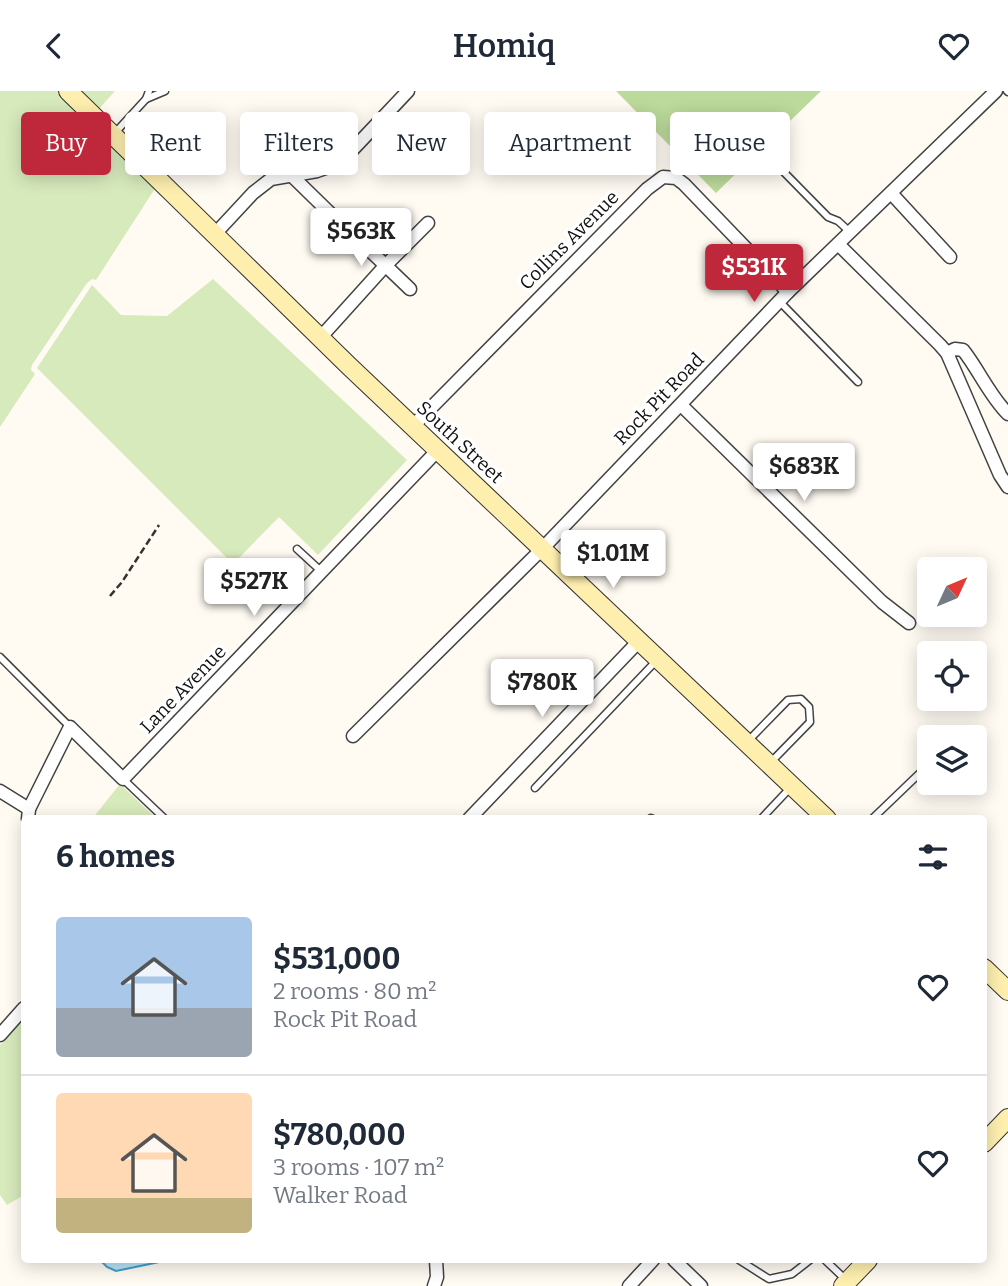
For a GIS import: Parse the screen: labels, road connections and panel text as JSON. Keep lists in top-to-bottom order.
{
  "streets": {
    "main road": ["South Street"],
    "street": ["Collins Avenue", "Rock Pit Road", "Lane Avenue"]
  },
  "crossings": [
    ["Collins Avenue", "Rock Pit Road"],
    ["Collins Avenue", "South Street"],
    ["Rock Pit Road", "South Street"],
    ["South Street", "Lane Avenue"]
  ],
  "north": "top right",
  "page": {
    "header": "Homiq",
    "chip": [
      "Buy",
      "Rent",
      "Filters",
      "New",
      "Apartment",
      "House"
    ],
    "price": [
      "$563K",
      "$531K",
      "$683K",
      "$1.01M",
      "$527K",
      "$780K"
    ],
    "heading": "6 homes",
    "list": [
      {
        "name": "$531,000",
        "note": "2 rooms · 80 m² · Rock Pit Road"
      },
      {
        "name": "$780,000",
        "note": "3 rooms · 107 m² · Walker Road"
      }
    ]
  }
}
